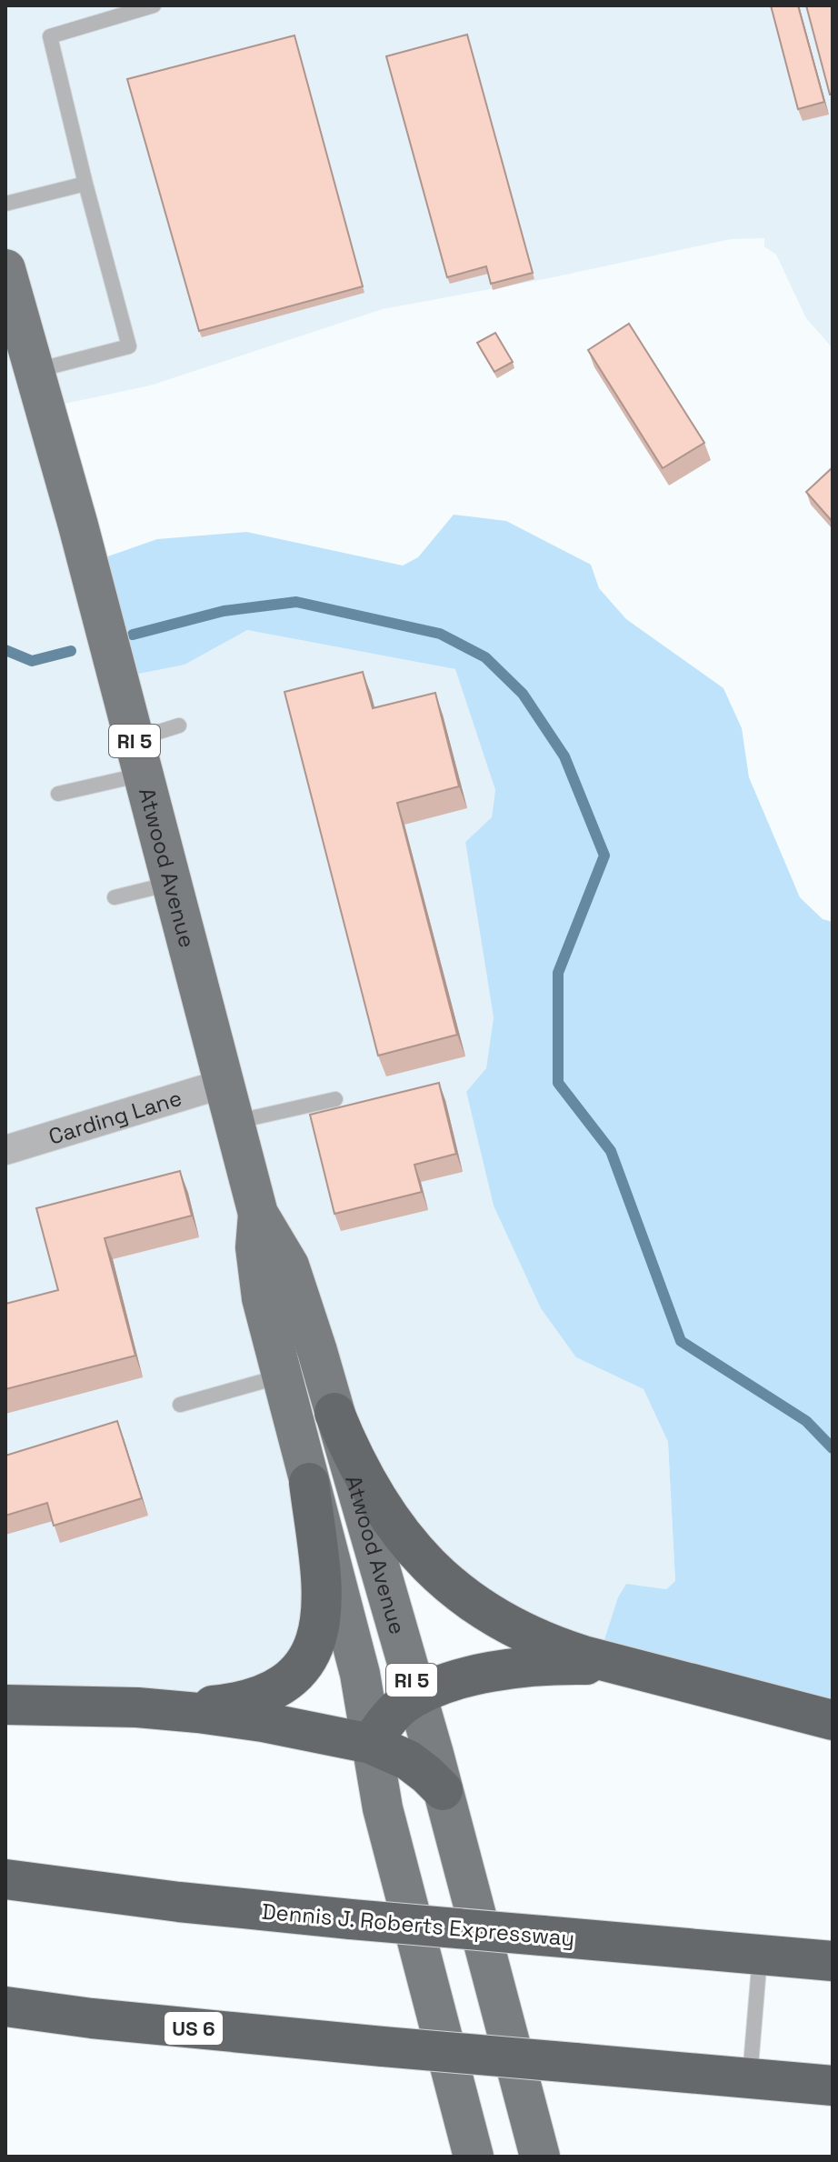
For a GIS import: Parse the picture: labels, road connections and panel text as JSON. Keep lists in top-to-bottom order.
{
  "streets": {
    "highway": ["Dennis J. Roberts Expressway", "US 6"],
    "main road": ["RI 5", "Atwood Avenue"],
    "street": ["Carding Lane"]
  },
  "crossings": [
    ["Atwood Avenue", "Carding Lane"]
  ]
}
